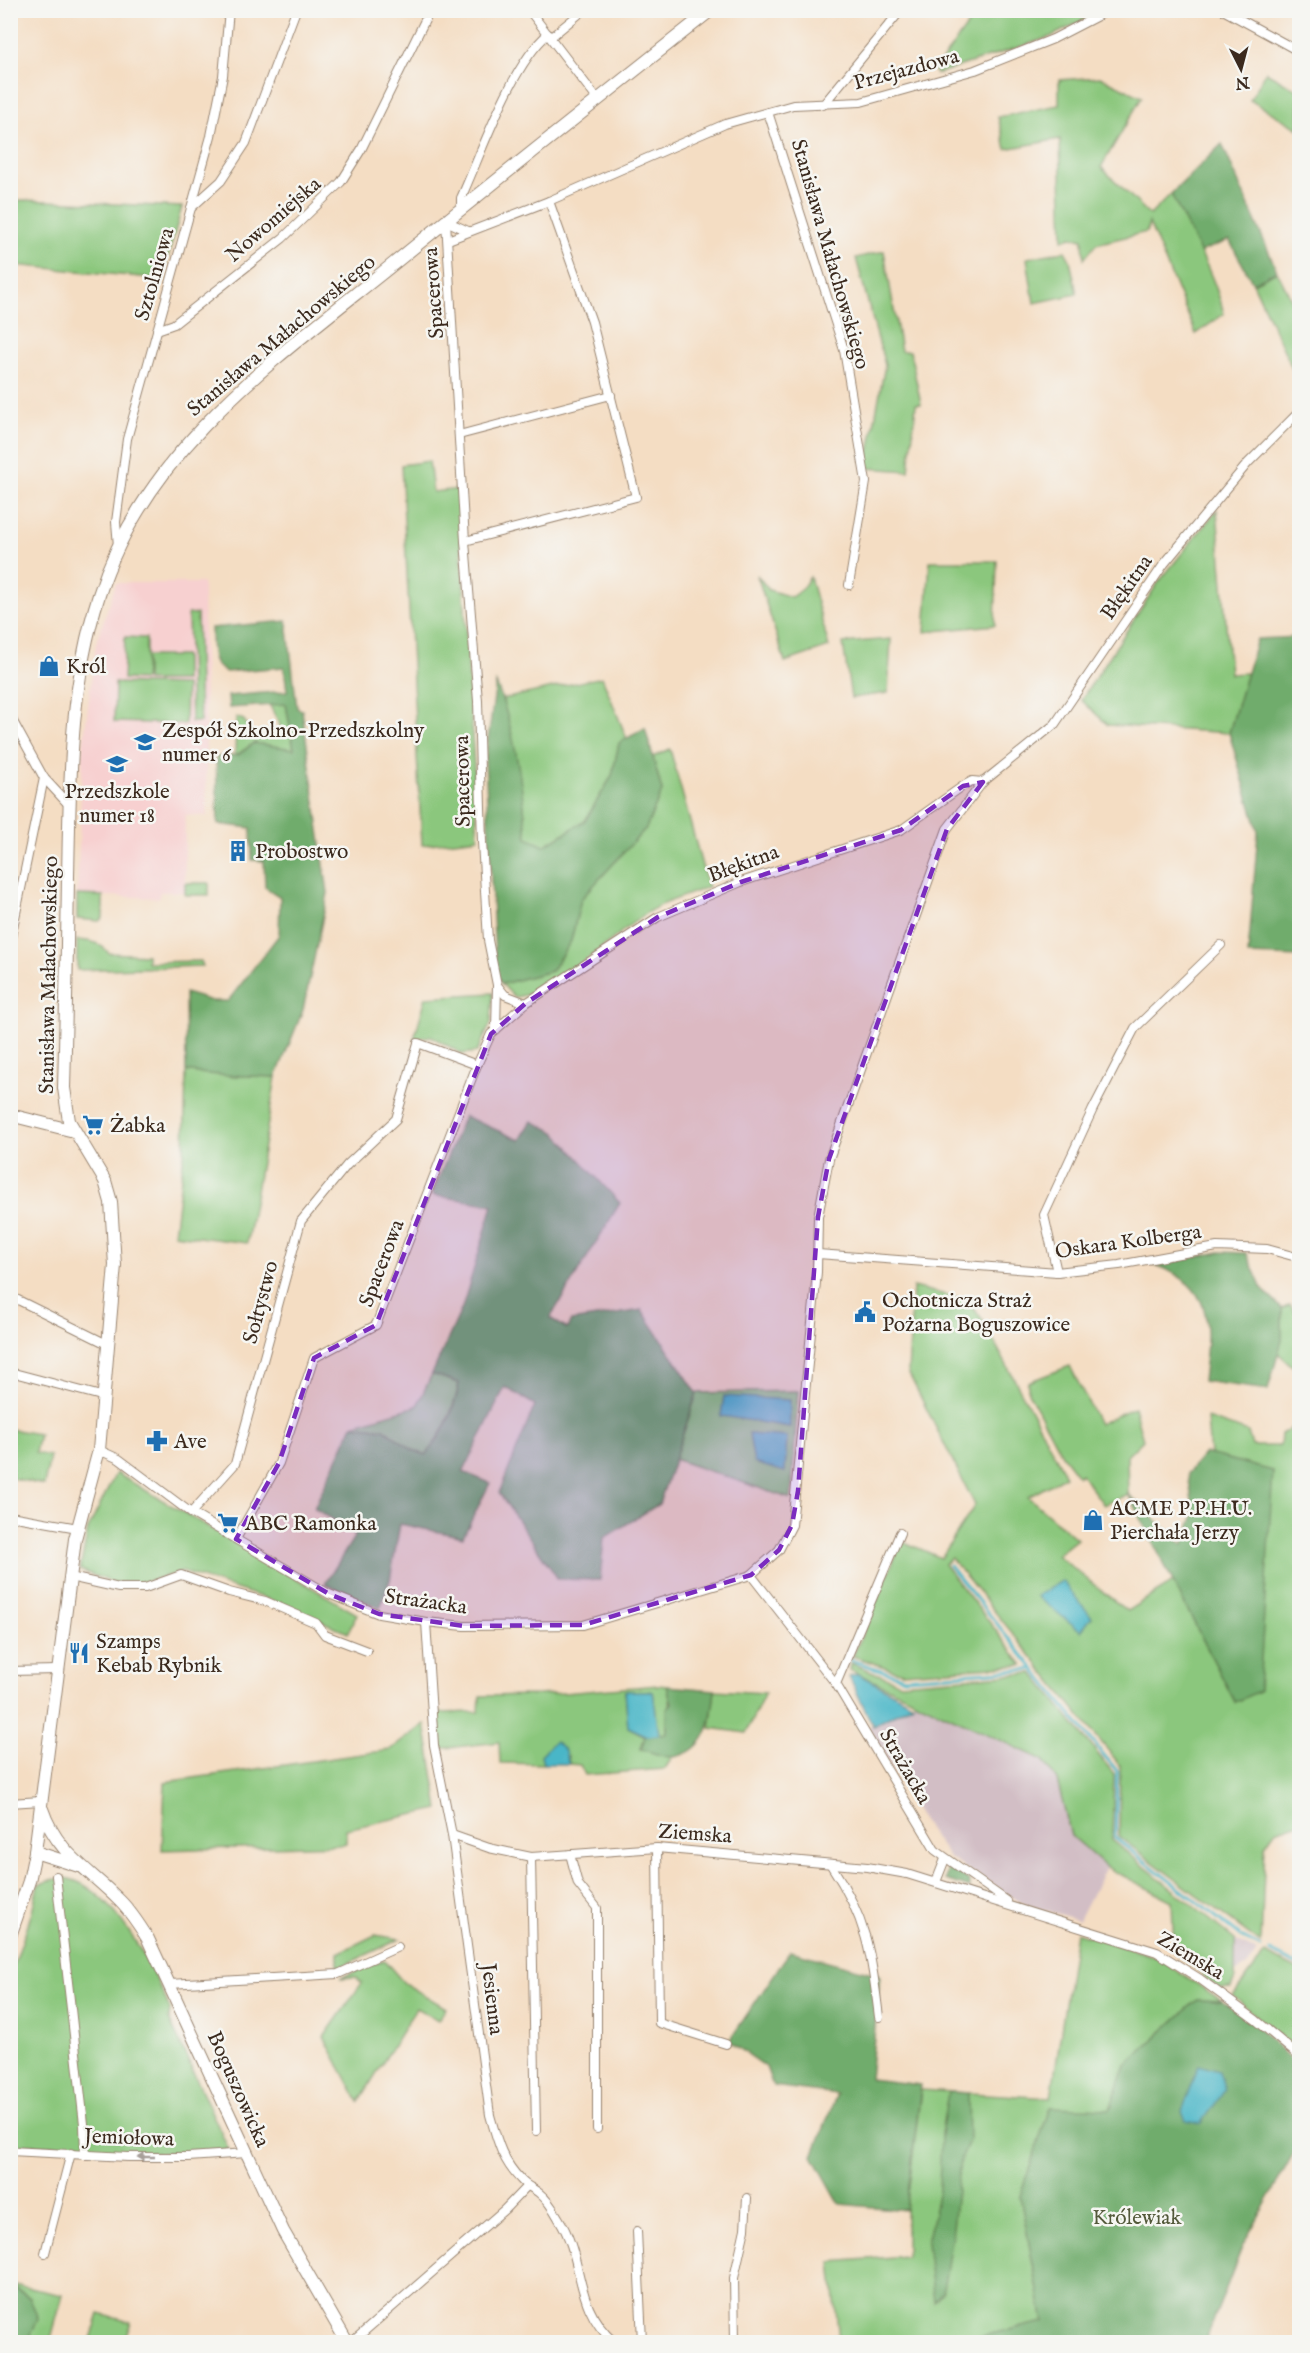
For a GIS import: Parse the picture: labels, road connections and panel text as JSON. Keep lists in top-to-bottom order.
{
  "streets": {
    "street": [
      "Przejazdowa",
      "Nowomiejska",
      "Stanisława Małachowskiego",
      "Sztolniowa",
      "Spacerowa",
      "Błękitna",
      "Oskara Kolberga",
      "Sołtystwo",
      "Strażacka",
      "Ziemska",
      "Jesienna",
      "Boguszowicka",
      "Jemiołowa"
    ]
  },
  "crossings": [
    ["Przejazdowa", "Stanisława Małachowskiego"],
    ["Nowomiejska", "Sztolniowa"],
    ["Stanisława Małachowskiego", "Sztolniowa"],
    ["Stanisława Małachowskiego", "Spacerowa"],
    ["Stanisława Małachowskiego", "Strażacka"],
    ["Stanisława Małachowskiego", "Boguszowicka"],
    ["Spacerowa", "Błękitna"],
    ["Spacerowa", "Sołtystwo"],
    ["Spacerowa", "Strażacka"],
    ["Błękitna", "Oskara Kolberga"],
    ["Błękitna", "Strażacka"],
    ["Oskara Kolberga", "Strażacka"],
    ["Sołtystwo", "Strażacka"],
    ["Strażacka", "Ziemska"],
    ["Strażacka", "Jesienna"],
    ["Ziemska", "Jesienna"],
    ["Boguszowicka", "Jemiołowa"]
  ],
  "one_way": ["Jemiołowa"],
  "parks": ["Królewiak"],
  "places": {
    "shop": ["Król", "ACME P.P.H.U. Pierchała Jerzy"],
    "school or university": ["Zespół Szkolno-Przedszkolny numer 6", "Przedszkole numer 18"],
    "building": ["Probostwo"],
    "supermarket": ["Żabka", "ABC Ramonka"],
    "public building": ["Ochotnicza Straż Pożarna Boguszowice"],
    "pharmacy": ["Ave"],
    "restaurant": ["Szamps Kebab Rybnik"]
  },
  "north": "bottom"
}
